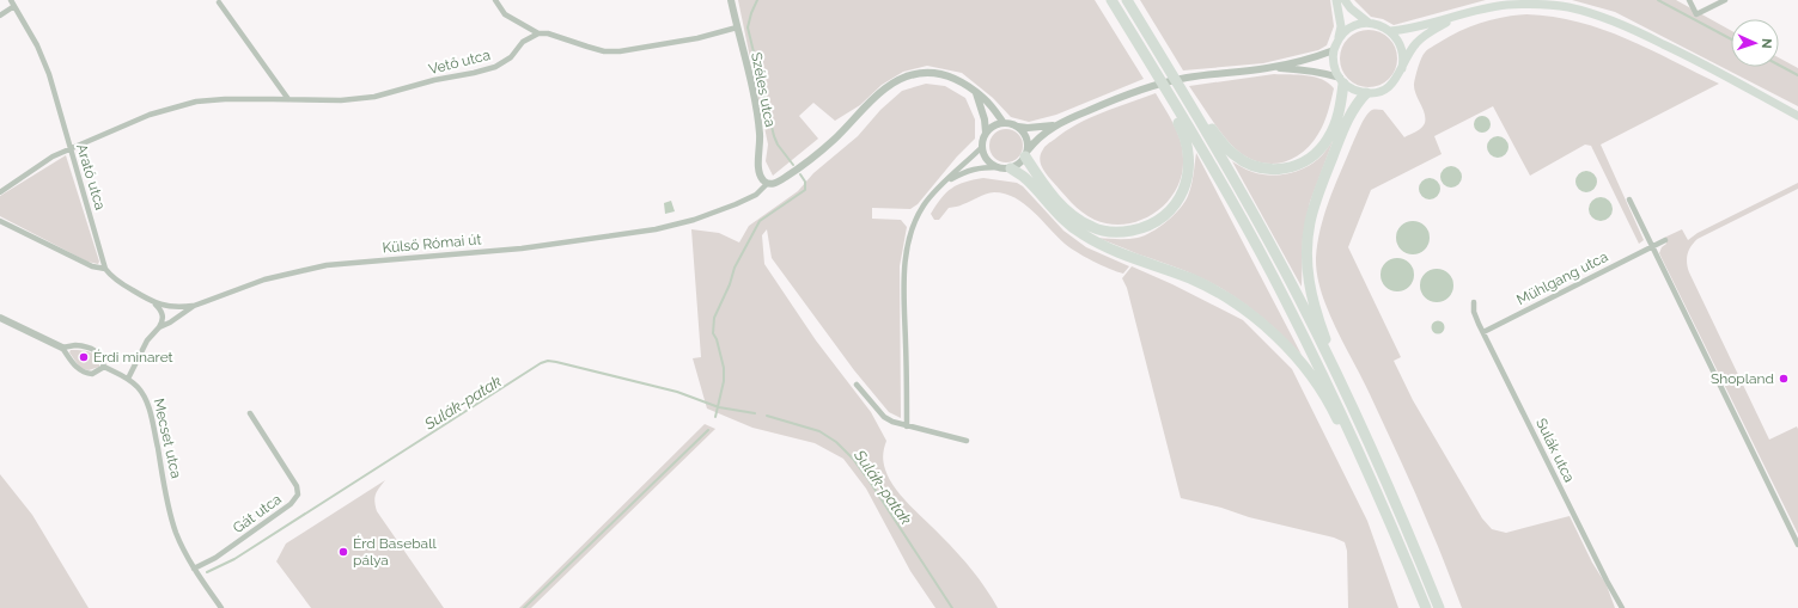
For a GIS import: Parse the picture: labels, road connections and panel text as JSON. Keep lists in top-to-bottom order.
{
  "streets": {
    "street": [
      "Vető utca",
      "Széles utca",
      "Arató utca",
      "Külső Római út",
      "Mühlgang utca",
      "Mecset utca",
      "Sulák utca",
      "Gát utca"
    ]
  },
  "crossings": [
    ["Vető utca", "Arató utca"],
    ["Széles utca", "Külső Római út"],
    ["Külső Római út", "Mecset utca"],
    ["Mühlgang utca", "Sulák utca"],
    ["Mecset utca", "Gát utca"]
  ],
  "water": ["Sulák-patak"],
  "places": ["Érdi minaret", "Shopland", "Érd Baseball pálya"],
  "north": "right"
}
